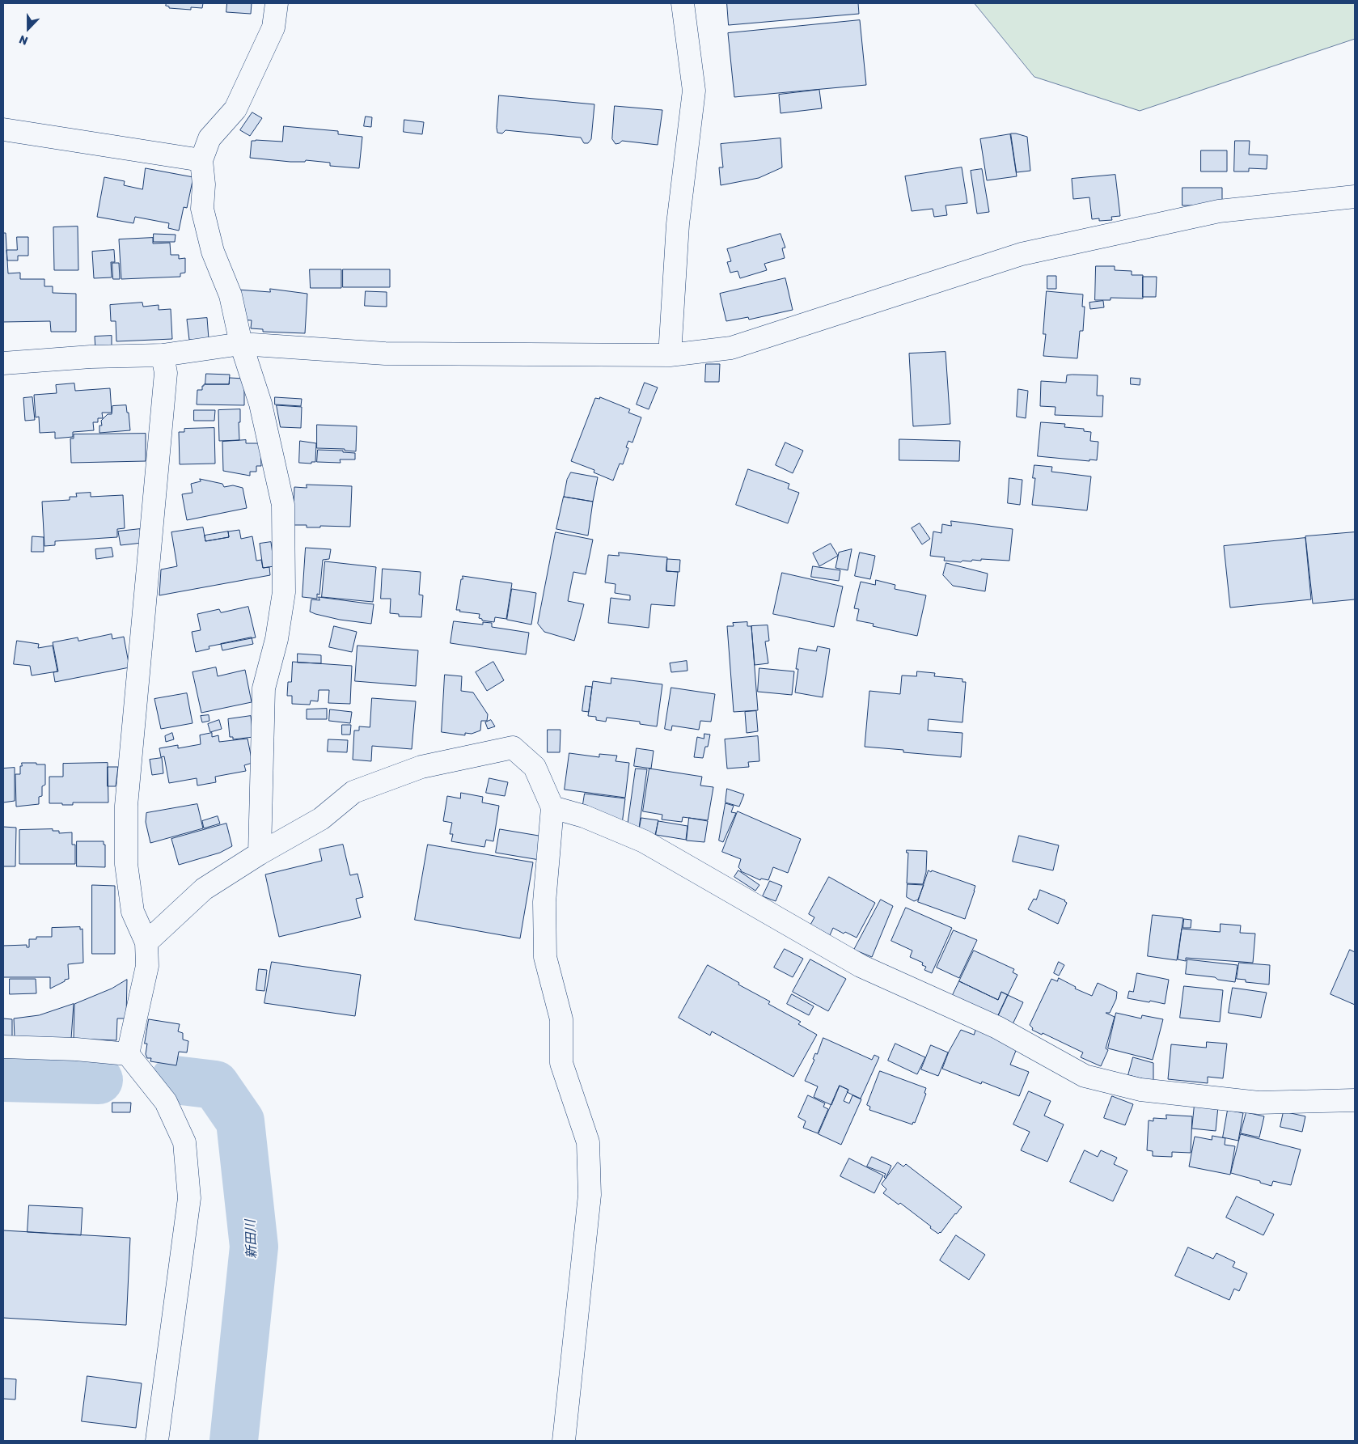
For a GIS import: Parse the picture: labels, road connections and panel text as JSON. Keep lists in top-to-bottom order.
{
  "water": ["新田川"],
  "north": "bottom"
}
